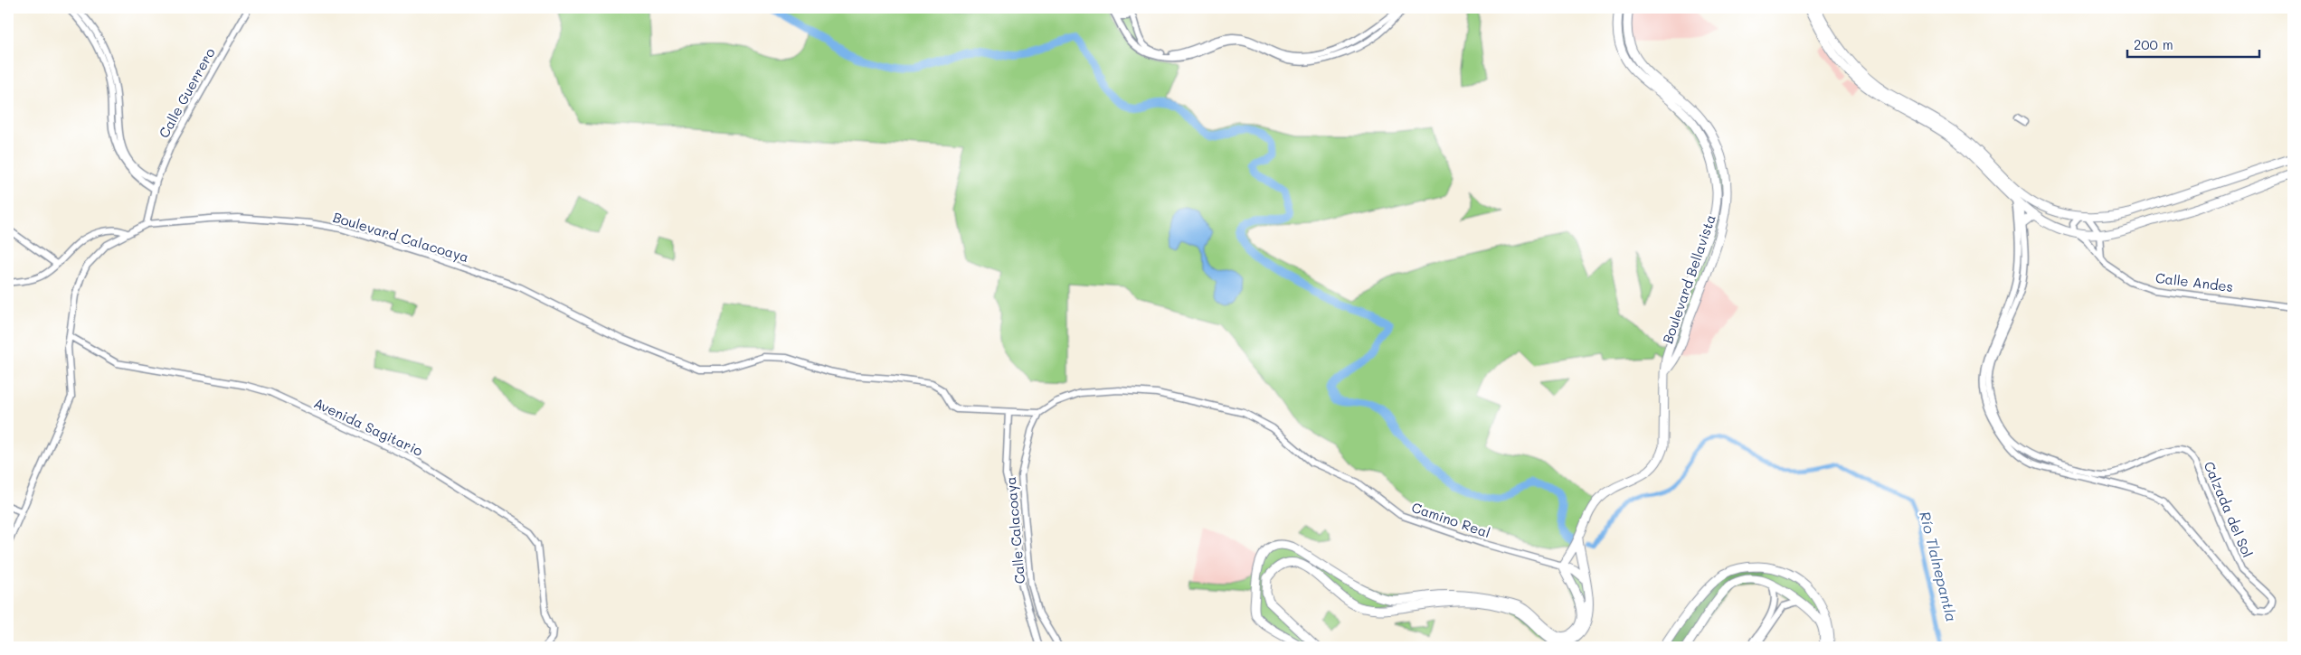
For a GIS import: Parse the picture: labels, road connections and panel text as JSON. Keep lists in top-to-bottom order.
{
  "streets": {
    "main road": ["Boulevard Bellavista"],
    "street": [
      "Calle Guerrero",
      "Boulevard Calacoaya",
      "Calle Andes",
      "Avenida Sagitario",
      "Calzada del Sol",
      "Camino Real",
      "Calle Calacoaya"
    ]
  },
  "crossings": [
    ["Calle Guerrero", "Boulevard Calacoaya"],
    ["Boulevard Calacoaya", "Avenida Sagitario"],
    ["Camino Real", "Calle Calacoaya"]
  ],
  "water": ["Río Tlalnepantla"],
  "scale_bar": "200 m"
}
